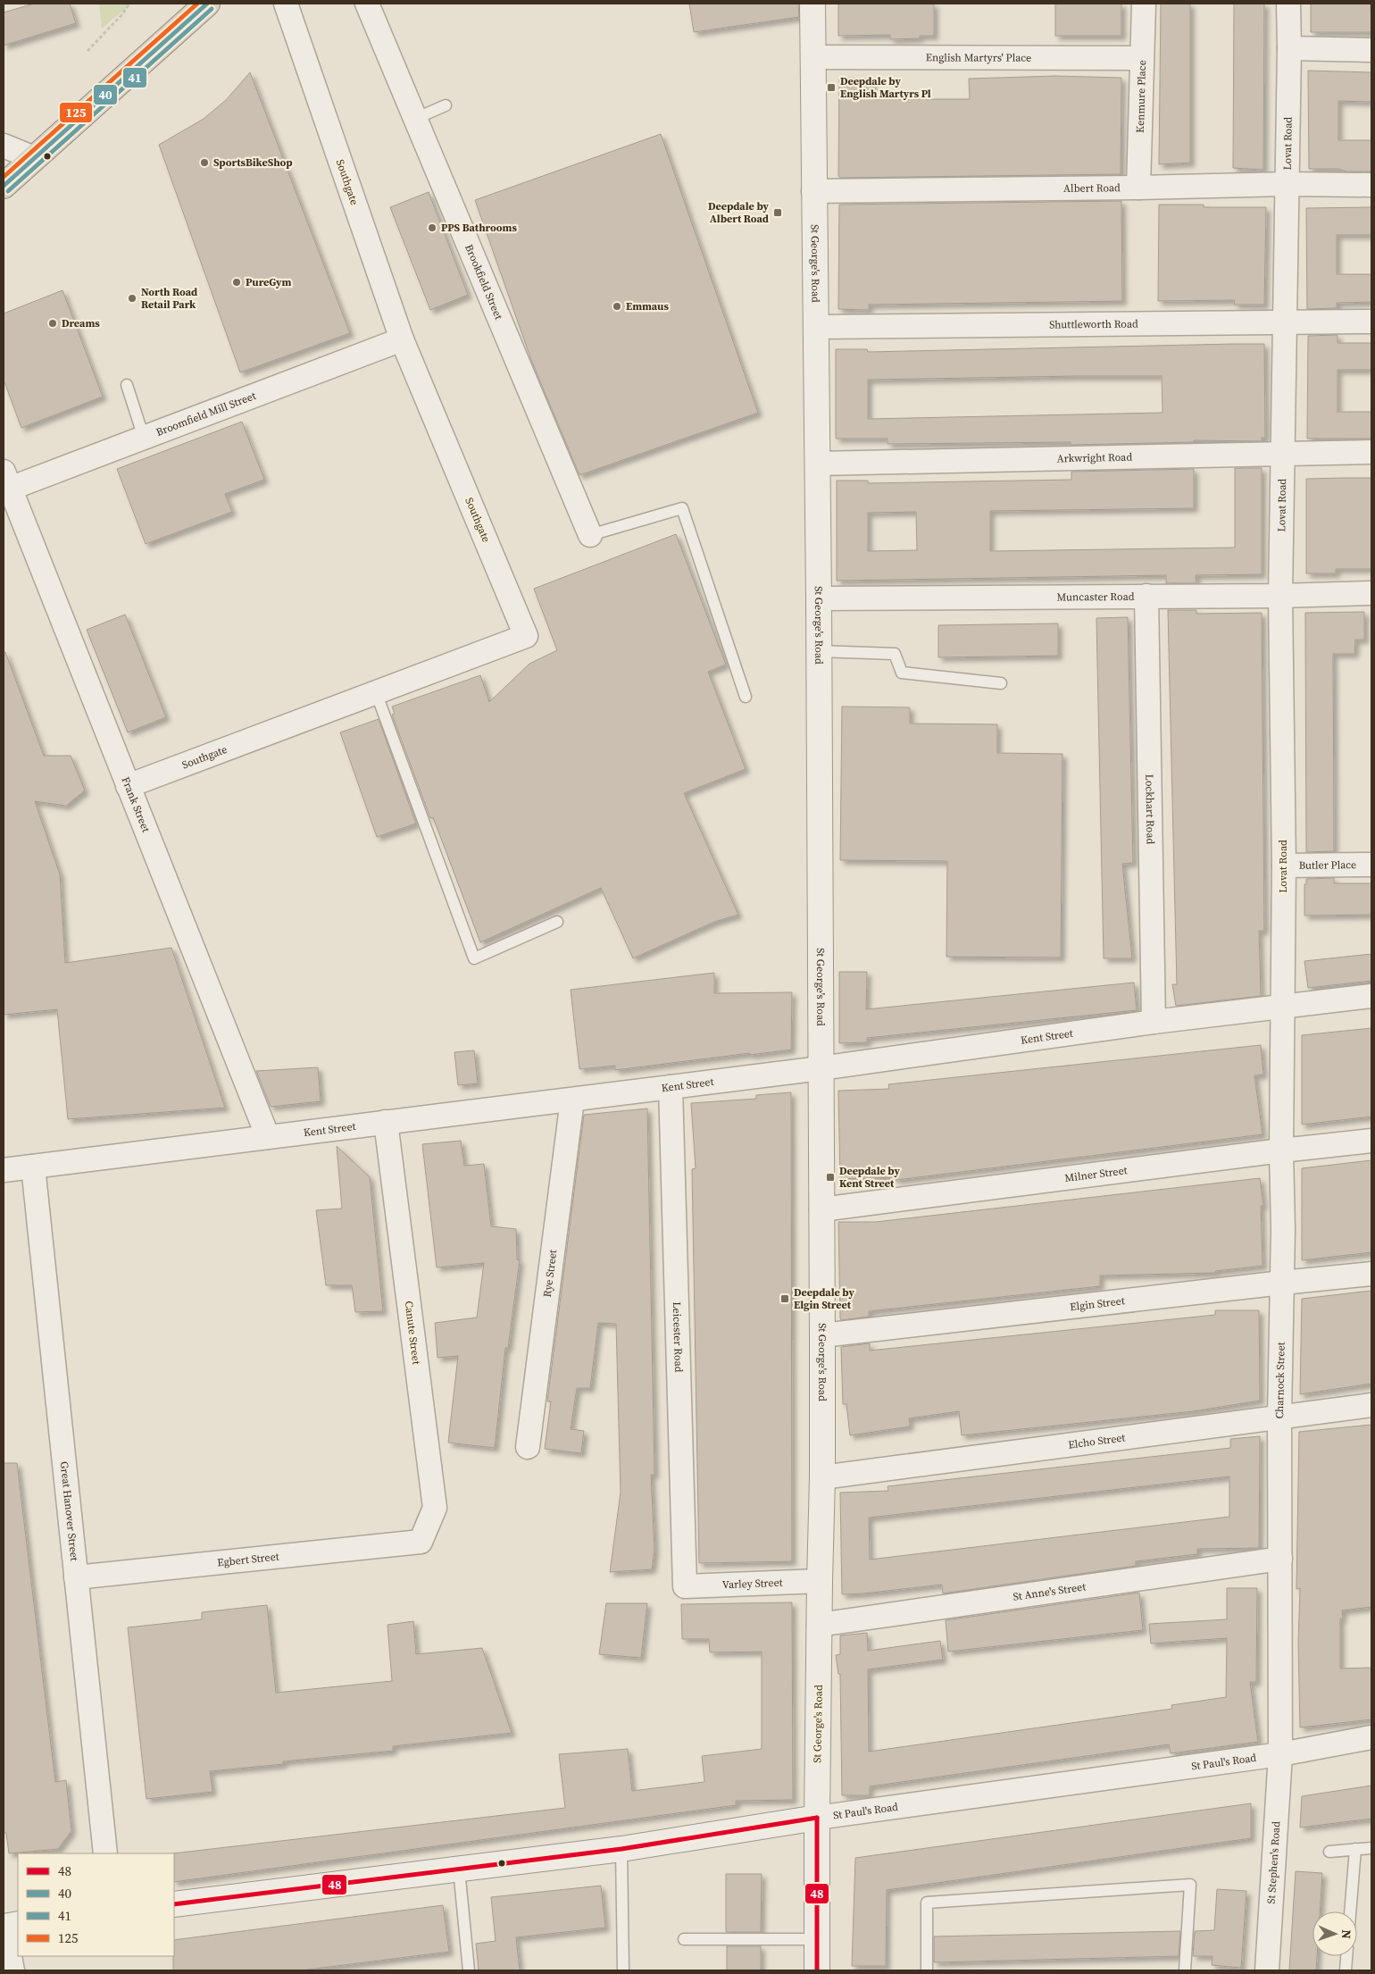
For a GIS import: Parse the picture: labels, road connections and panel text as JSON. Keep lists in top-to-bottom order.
{
  "streets": {
    "street": [
      "English Martyrs' Place",
      "Kenmure Place",
      "Lovat Road",
      "Southgate",
      "Albert Road",
      "St George's Road",
      "Brookfield Street",
      "Shuttleworth Road",
      "Broomfield Mill Street",
      "Arkwright Road",
      "Muncaster Road",
      "Frank Street",
      "Lockhart Road",
      "Butler Place",
      "Kent Street",
      "Milner Street",
      "Rye Street",
      "Elgin Street",
      "Canute Street",
      "Leicester Road",
      "Charnock Street",
      "Elcho Street",
      "Great Hanover Street",
      "Egbert Street",
      "Varley Street",
      "St Anne's Street",
      "St Paul's Road",
      "St Stephen's Road"
    ]
  },
  "crossings": [
    ["English Martyrs' Place", "Kenmure Place"],
    ["English Martyrs' Place", "St George's Road"],
    ["Kenmure Place", "Albert Road"],
    ["Lovat Road", "Albert Road"],
    ["Lovat Road", "Shuttleworth Road"],
    ["Lovat Road", "Arkwright Road"],
    ["Lovat Road", "Muncaster Road"],
    ["Lovat Road", "Butler Place"],
    ["Lovat Road", "Kent Street"],
    ["Lovat Road", "Charnock Street"],
    ["Southgate", "Broomfield Mill Street"],
    ["Southgate", "Frank Street"],
    ["Albert Road", "St George's Road"],
    ["St George's Road", "Shuttleworth Road"],
    ["St George's Road", "Arkwright Road"],
    ["St George's Road", "Muncaster Road"],
    ["St George's Road", "Kent Street"],
    ["St George's Road", "Milner Street"],
    ["St George's Road", "Elgin Street"],
    ["St George's Road", "Elcho Street"],
    ["St George's Road", "Varley Street"],
    ["St George's Road", "St Anne's Street"],
    ["St George's Road", "St Paul's Road"],
    ["Broomfield Mill Street", "Frank Street"],
    ["Muncaster Road", "Lockhart Road"],
    ["Frank Street", "Kent Street"],
    ["Lockhart Road", "Kent Street"],
    ["Kent Street", "Rye Street"],
    ["Kent Street", "Canute Street"],
    ["Kent Street", "Leicester Road"],
    ["Kent Street", "Charnock Street"],
    ["Kent Street", "Great Hanover Street"],
    ["Milner Street", "Charnock Street"],
    ["Elgin Street", "Charnock Street"],
    ["Canute Street", "Egbert Street"],
    ["Leicester Road", "Varley Street"],
    ["Charnock Street", "Elcho Street"],
    ["Charnock Street", "St Anne's Street"],
    ["Charnock Street", "St Paul's Road"],
    ["Charnock Street", "St Stephen's Road"],
    ["Great Hanover Street", "Egbert Street"],
    ["St Paul's Road", "St Stephen's Road"]
  ],
  "places": {
    "transit": [
      "Deepdale by English Martyrs Pl",
      "Deepdale by Albert Road",
      "Deepdale by Kent Street",
      "Deepdale by Elgin Street"
    ],
    "other": [
      "SportsBikeShop",
      "PPS Bathrooms",
      "PureGym",
      "North Road Retail Park",
      "Emmaus",
      "Dreams"
    ]
  },
  "lines": [
    "transit line 40",
    "transit line 125",
    "transit line 41",
    "transit line 48"
  ],
  "legend": [
    "48",
    "40",
    "41",
    "125"
  ],
  "north": "right"
}
